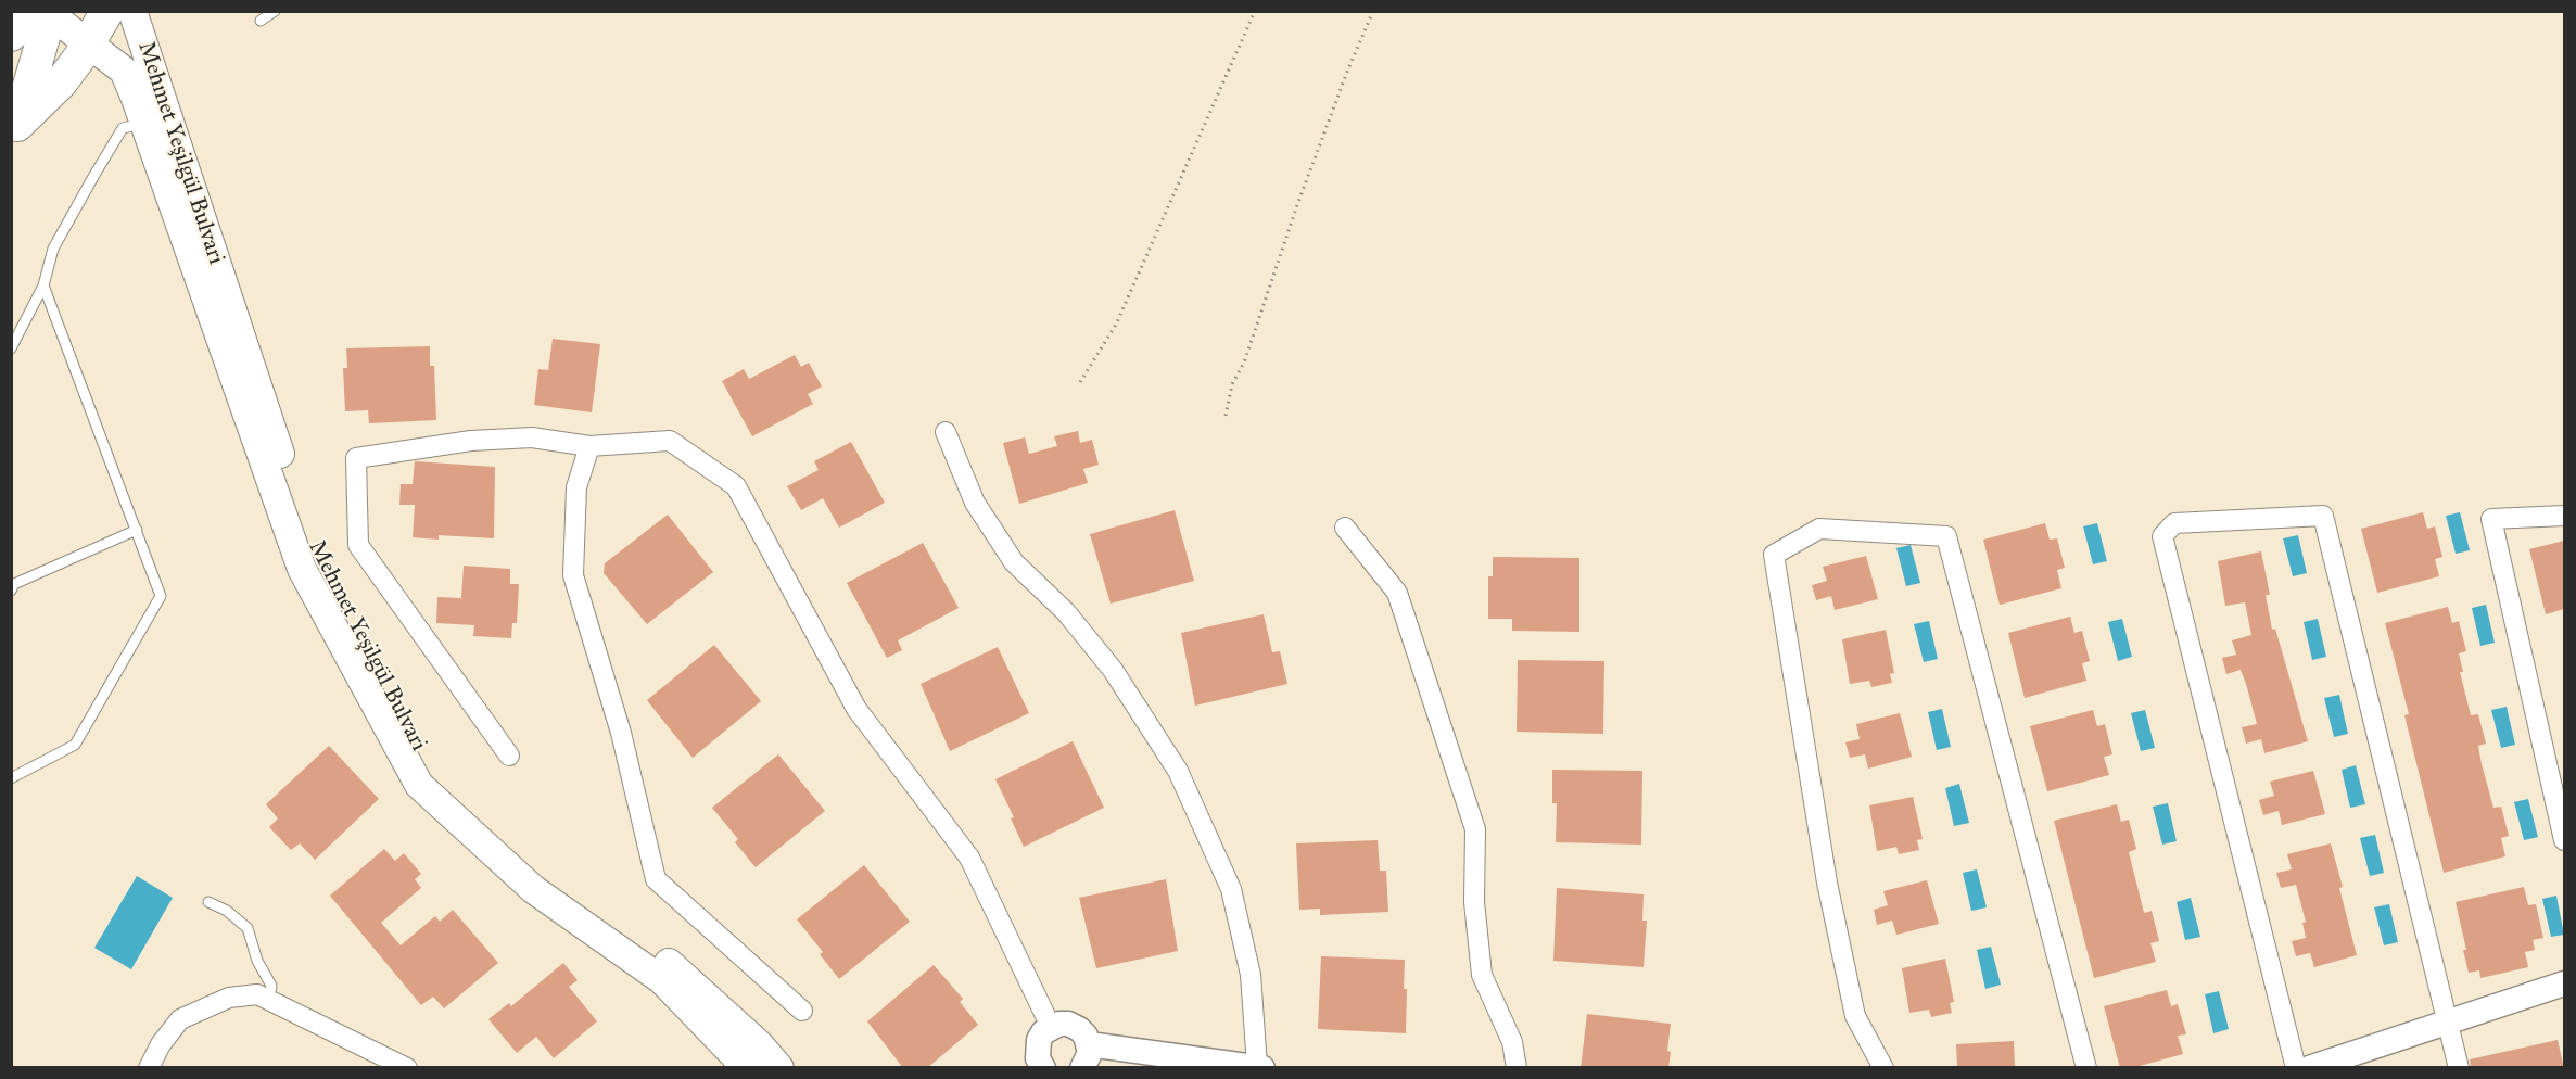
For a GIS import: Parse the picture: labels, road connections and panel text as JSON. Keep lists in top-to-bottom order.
{
  "streets": {
    "main road": ["Mehmet Yeşilgül Bulvari"]
  }
}
